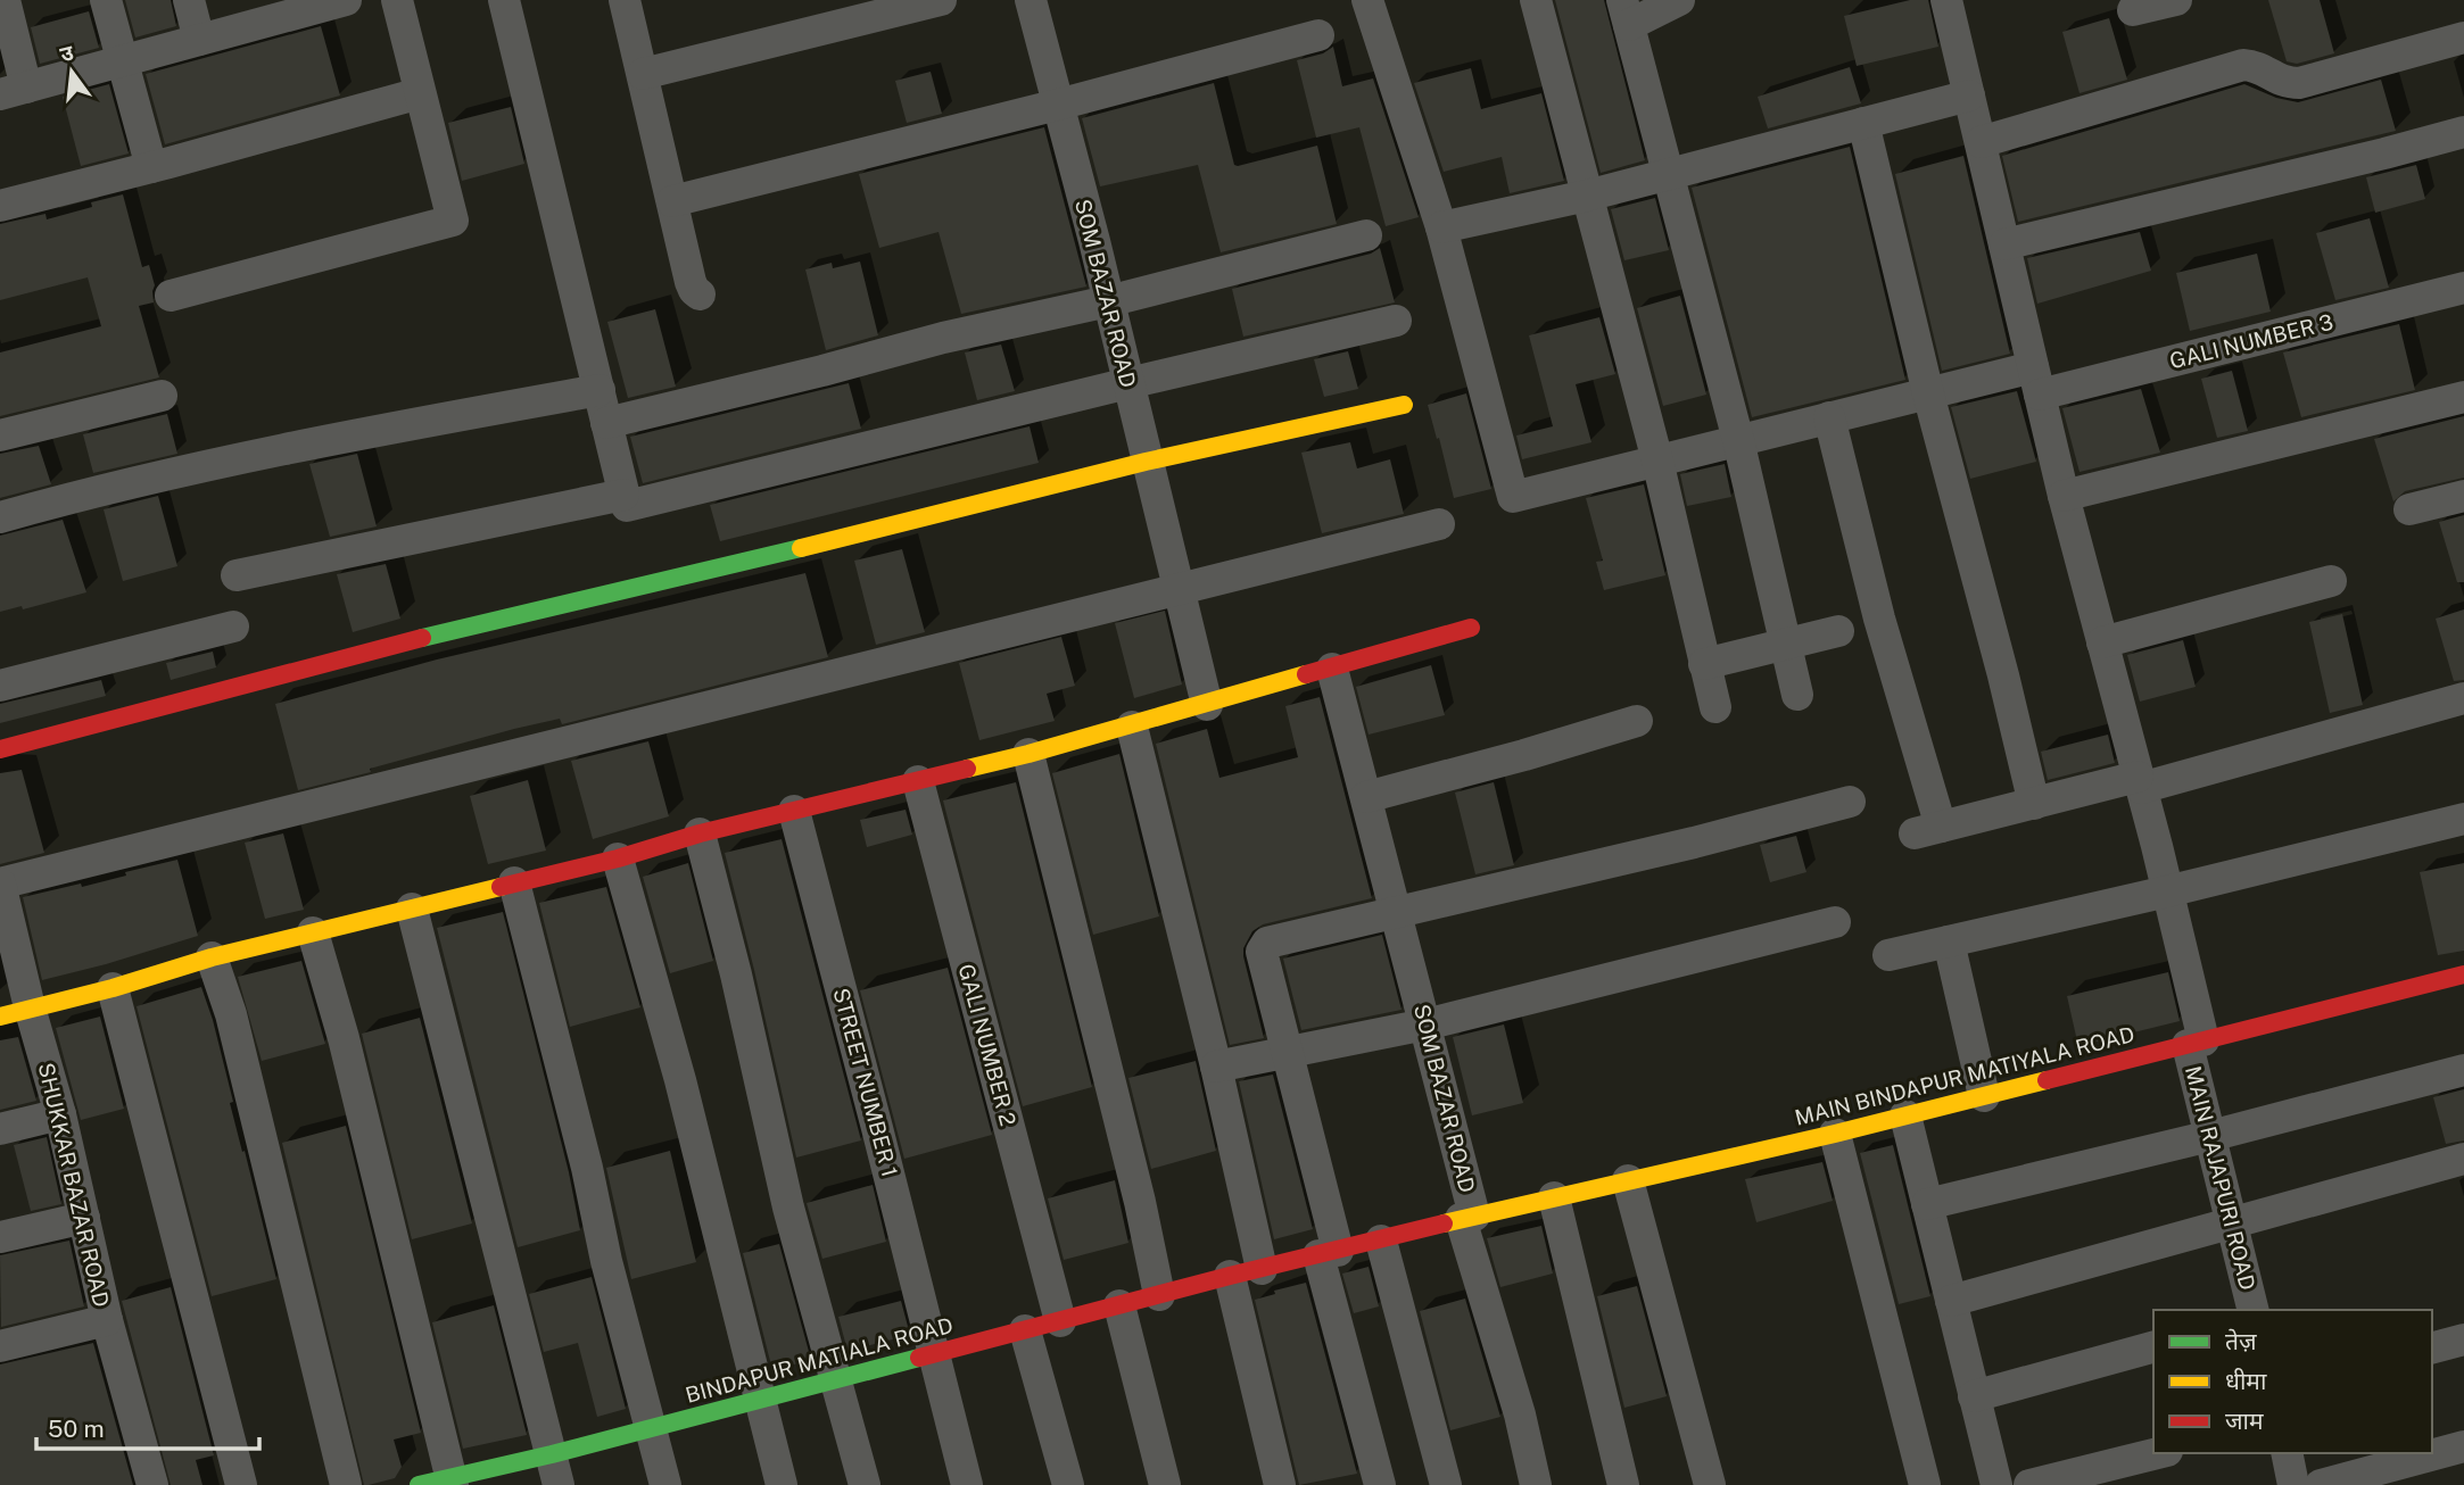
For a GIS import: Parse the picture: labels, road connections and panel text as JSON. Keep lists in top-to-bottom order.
{
  "streets": {
    "street": [
      "SOM BAZAR ROAD",
      "GALI NUMBER 3",
      "GALI NUMBER 2",
      "MAIN BINDAPUR MATIYALA ROAD",
      "STREET NUMBER 1",
      "MAIN RAJAPURI ROAD",
      "SHUKKAR BAZAR ROAD",
      "BINDAPUR MATIALA ROAD"
    ]
  },
  "crossings": [
    ["SOM BAZAR ROAD", "MAIN BINDAPUR MATIYALA ROAD"],
    ["SOM BAZAR ROAD", "BINDAPUR MATIALA ROAD"],
    ["GALI NUMBER 3", "MAIN RAJAPURI ROAD"],
    ["GALI NUMBER 2", "BINDAPUR MATIALA ROAD"],
    ["MAIN BINDAPUR MATIYALA ROAD", "MAIN RAJAPURI ROAD"],
    ["STREET NUMBER 1", "BINDAPUR MATIALA ROAD"]
  ],
  "legend": ["तेज़", "धीमा", "जाम"],
  "scale_bar": "50 m",
  "north": "top"
}
